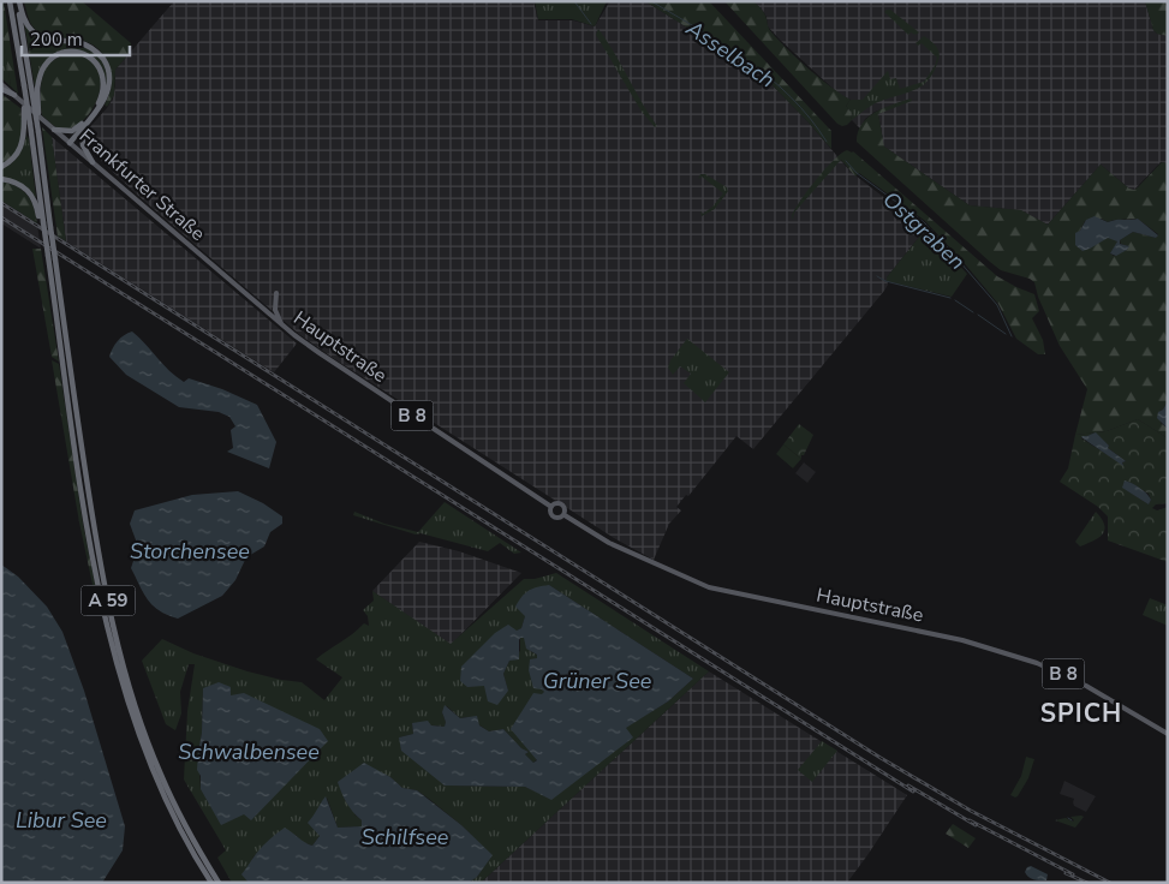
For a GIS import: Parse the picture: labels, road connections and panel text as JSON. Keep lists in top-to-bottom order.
{
  "streets": {
    "highway": ["A 59"],
    "main road": ["Frankfurter Straße", "Hauptstraße", "B 8"]
  },
  "crossings": [
    ["Frankfurter Straße", "Hauptstraße"]
  ],
  "districts": ["SPICH"],
  "water": [
    "Asselbach",
    "Ostgraben",
    "Storchensee",
    "Grüner See",
    "Schwalbensee",
    "Libur See",
    "Schilfsee"
  ],
  "scale_bar": "200 m"
}
